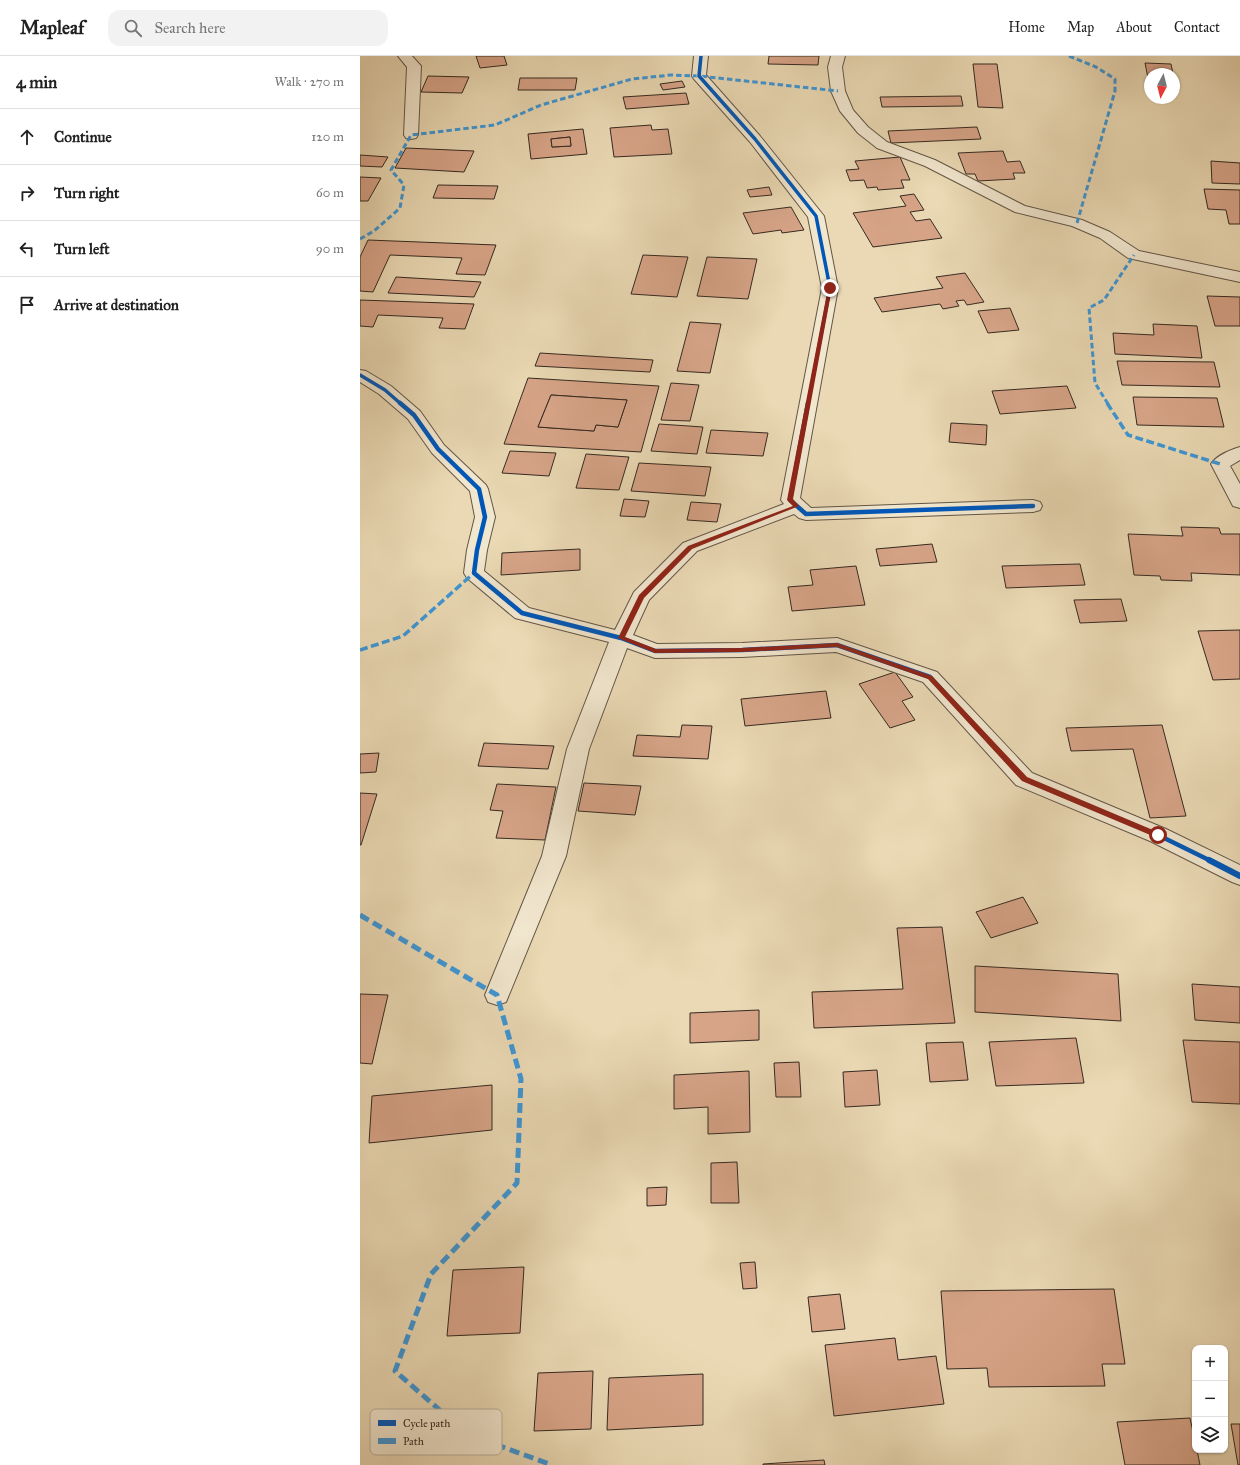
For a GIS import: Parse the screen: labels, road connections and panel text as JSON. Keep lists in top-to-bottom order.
{
  "legend": ["Cycle path", "Path"],
  "north": "bottom",
  "page": {
    "header": "Mapleaf",
    "search": "Search here",
    "nav": [
      "Home",
      "Map",
      "About",
      "Contact"
    ],
    "heading": ["4 min", "Walk · 270 m"],
    "list": [
      ["Continue", "120 m"],
      ["Turn right", "60 m"],
      ["Turn left", "90 m"],
      "Arrive at destination"
    ],
    "map_buttons": ["+", "−"]
  }
}
